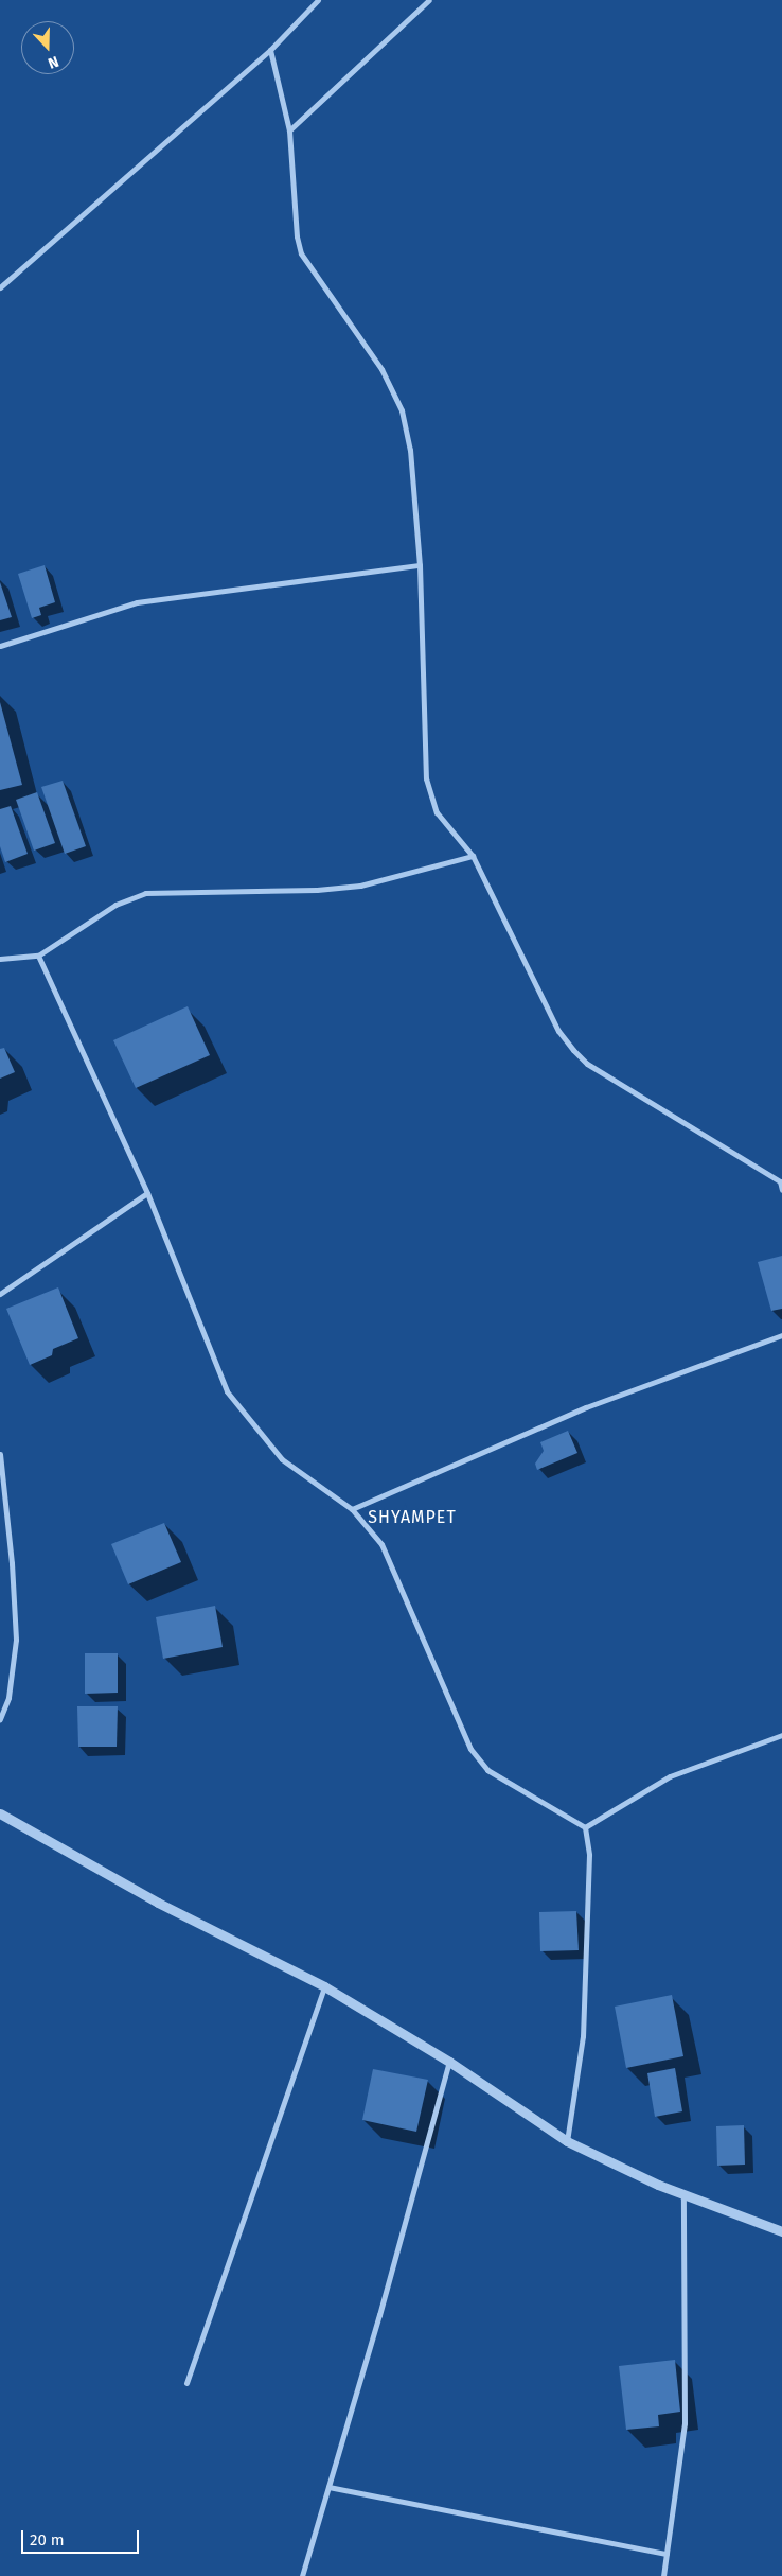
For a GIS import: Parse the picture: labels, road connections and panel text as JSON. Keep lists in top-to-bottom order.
{
  "districts": ["SHYAMPET"],
  "scale_bar": "20 m",
  "north": "bottom"
}
